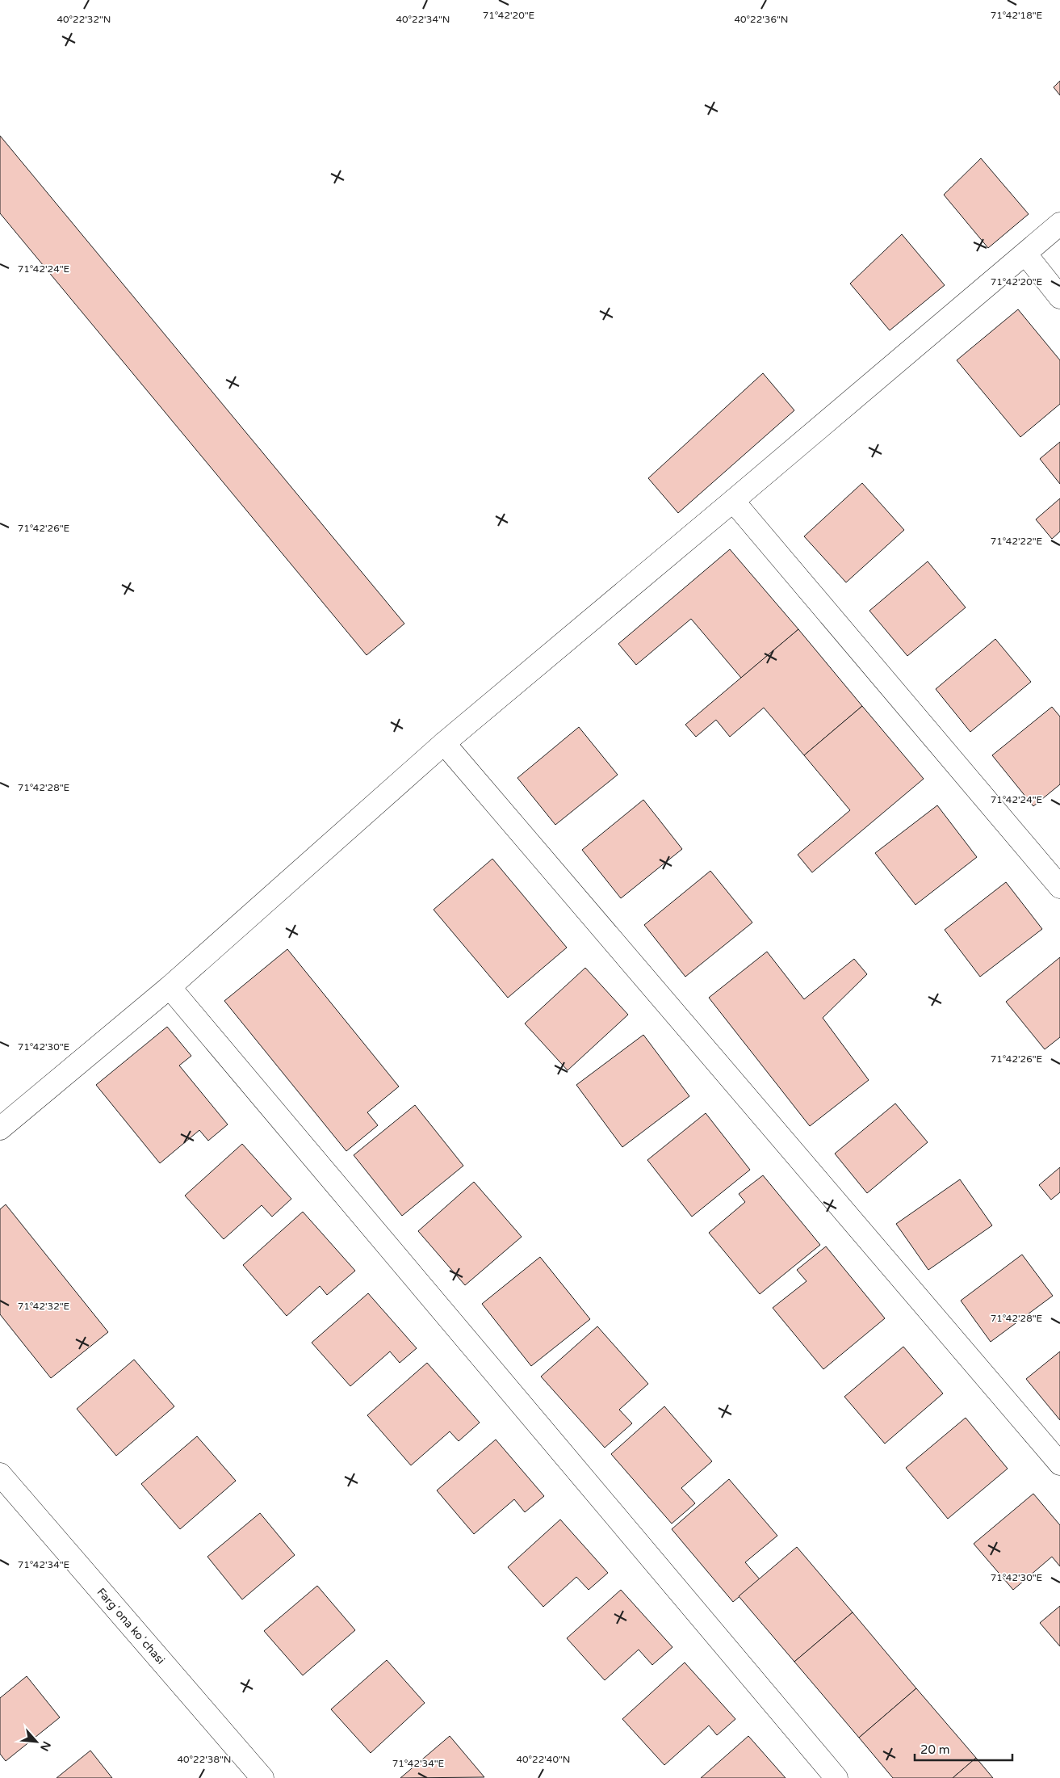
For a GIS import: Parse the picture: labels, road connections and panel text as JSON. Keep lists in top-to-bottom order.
{
  "streets": {
    "street": ["Fargʻona koʻchasi"]
  },
  "scale_bar": "20 m",
  "north": "bottom right",
  "coordinates": [
    "71°42'20\"E",
    "71°42'18\"E",
    "40°22'32\"N",
    "40°22'34\"N",
    "40°22'36\"N",
    "71°42'24\"E",
    "71°42'26\"E",
    "71°42'22\"E",
    "71°42'28\"E",
    "71°42'30\"E",
    "71°42'32\"E",
    "71°42'34\"E",
    "40°22'38\"N",
    "40°22'40\"N"
  ]
}
